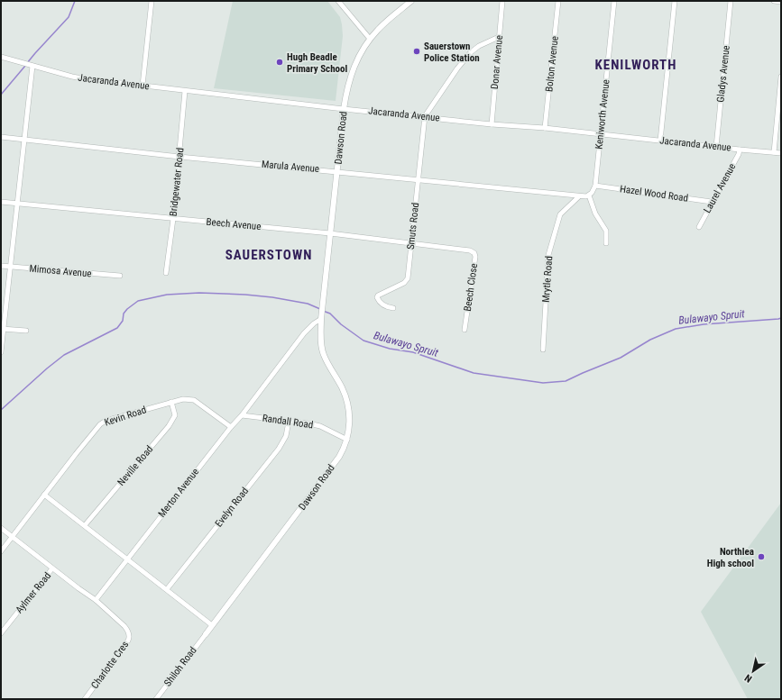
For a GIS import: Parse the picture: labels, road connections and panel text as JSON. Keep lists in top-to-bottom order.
{
  "streets": {
    "street": [
      "Donar Avenue",
      "Bolton Avenue",
      "Gladys Avenue",
      "Jacaranda Avenue",
      "Keniworth Avenue",
      "Dawson Road",
      "Marula Avenue",
      "Bridgewater Road",
      "Laurel Avenue",
      "Hazel Wood Road",
      "Beech Avenue",
      "Smuts Road",
      "Mimosa Avenue",
      "Mrytle Road",
      "Beech Close",
      "Kevin Road",
      "Randall Road",
      "Neville Road",
      "Merton Avenue",
      "Evelyn Road",
      "Aylmer Road",
      "Charlotte Cres",
      "Shiloh Road"
    ]
  },
  "crossings": [
    ["Donar Avenue", "Jacaranda Avenue"],
    ["Bolton Avenue", "Jacaranda Avenue"],
    ["Gladys Avenue", "Jacaranda Avenue"],
    ["Jacaranda Avenue", "Keniworth Avenue"],
    ["Jacaranda Avenue", "Dawson Road"],
    ["Jacaranda Avenue", "Bridgewater Road"],
    ["Jacaranda Avenue", "Laurel Avenue"],
    ["Jacaranda Avenue", "Smuts Road"],
    ["Keniworth Avenue", "Hazel Wood Road"],
    ["Dawson Road", "Marula Avenue"],
    ["Dawson Road", "Beech Avenue"],
    ["Dawson Road", "Randall Road"],
    ["Dawson Road", "Shiloh Road"],
    ["Marula Avenue", "Bridgewater Road"],
    ["Marula Avenue", "Smuts Road"],
    ["Marula Avenue", "Mrytle Road"],
    ["Bridgewater Road", "Beech Avenue"],
    ["Laurel Avenue", "Hazel Wood Road"],
    ["Beech Avenue", "Smuts Road"],
    ["Beech Avenue", "Beech Close"],
    ["Kevin Road", "Neville Road"],
    ["Kevin Road", "Merton Avenue"],
    ["Kevin Road", "Charlotte Cres"],
    ["Randall Road", "Evelyn Road"],
    ["Aylmer Road", "Charlotte Cres"]
  ],
  "districts": ["KENILWORTH", "SAUERSTOWN"],
  "water": ["Bulawayo Spruit"],
  "places": ["Sauerstown Police Station", "Hugh Beadle Primary School", "Northlea High school"],
  "north": "bottom left"
}
